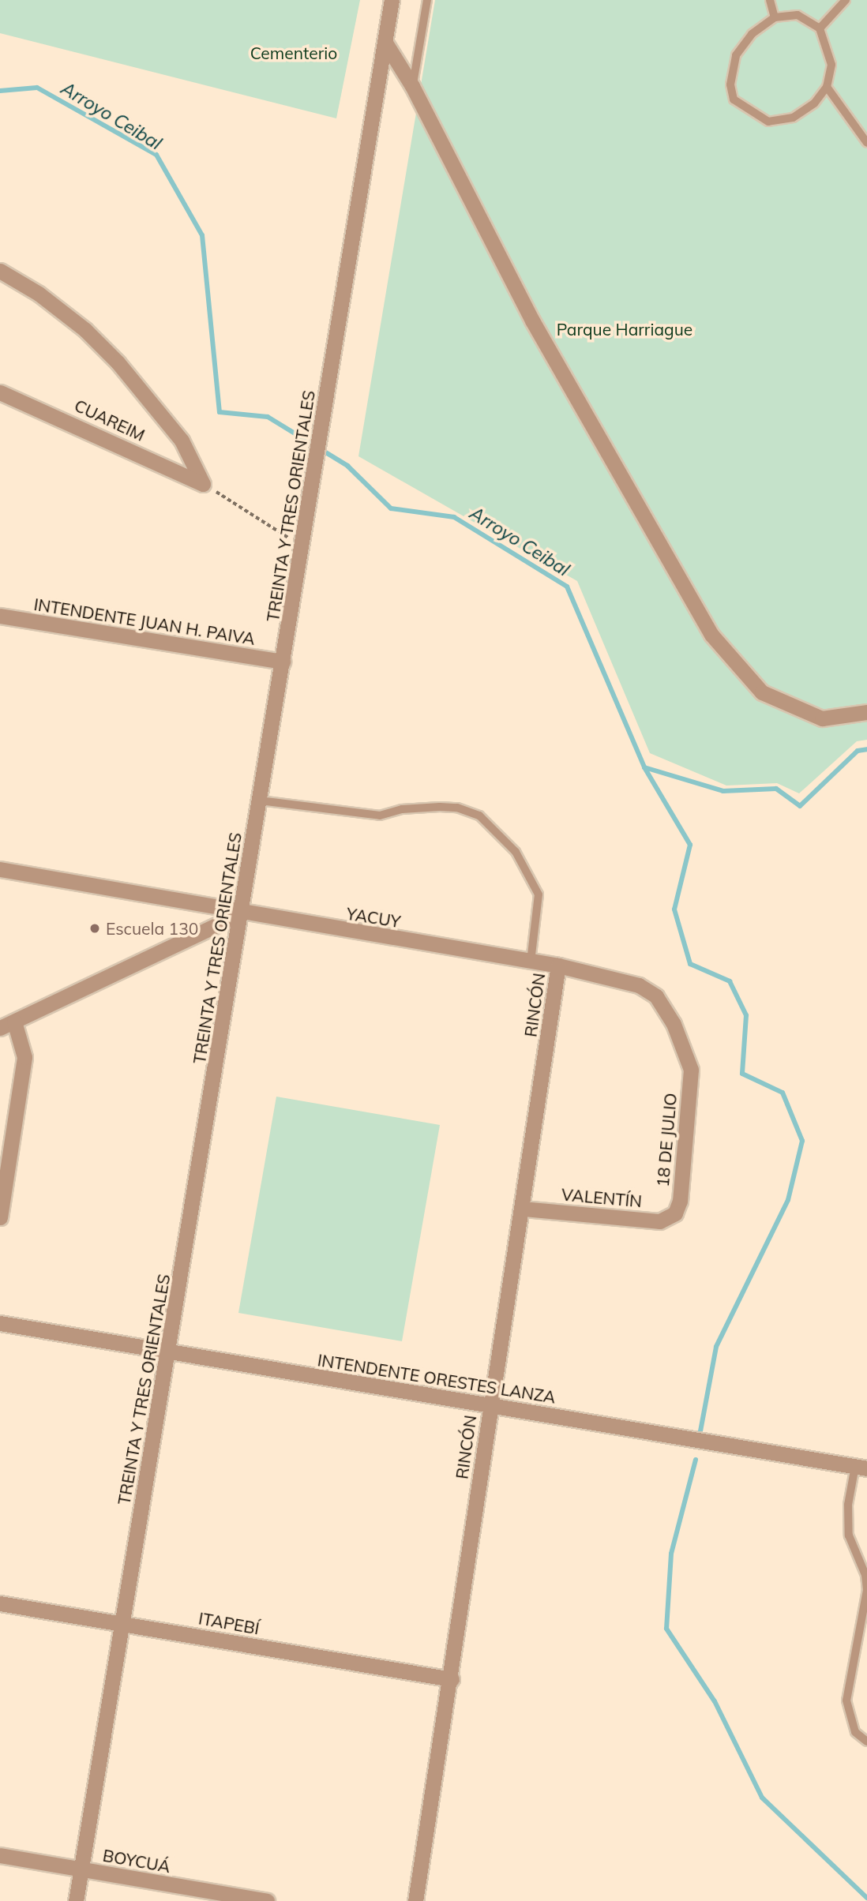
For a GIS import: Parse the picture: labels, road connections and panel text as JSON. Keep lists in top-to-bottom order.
{
  "streets": {
    "street": [
      "CUAREIM",
      "TREINTA Y TRES ORIENTALES",
      "INTENDENTE JUAN H. PAIVA",
      "YACUY",
      "RINCÓN",
      "18 DE JULIO",
      "VALENTÍN",
      "INTENDENTE ORESTES LANZA",
      "ITAPEBÍ",
      "BOYCUÁ"
    ]
  },
  "crossings": [
    ["TREINTA Y TRES ORIENTALES", "INTENDENTE JUAN H. PAIVA"],
    ["TREINTA Y TRES ORIENTALES", "YACUY"],
    ["TREINTA Y TRES ORIENTALES", "INTENDENTE ORESTES LANZA"],
    ["TREINTA Y TRES ORIENTALES", "ITAPEBÍ"],
    ["TREINTA Y TRES ORIENTALES", "BOYCUÁ"],
    ["YACUY", "RINCÓN"],
    ["YACUY", "18 DE JULIO"],
    ["RINCÓN", "VALENTÍN"],
    ["RINCÓN", "INTENDENTE ORESTES LANZA"],
    ["RINCÓN", "ITAPEBÍ"],
    ["18 DE JULIO", "VALENTÍN"]
  ],
  "water": ["Arroyo Ceibal"],
  "parks": ["Cementerio", "Parque Harriague"],
  "places": ["Escuela 130"]
}
